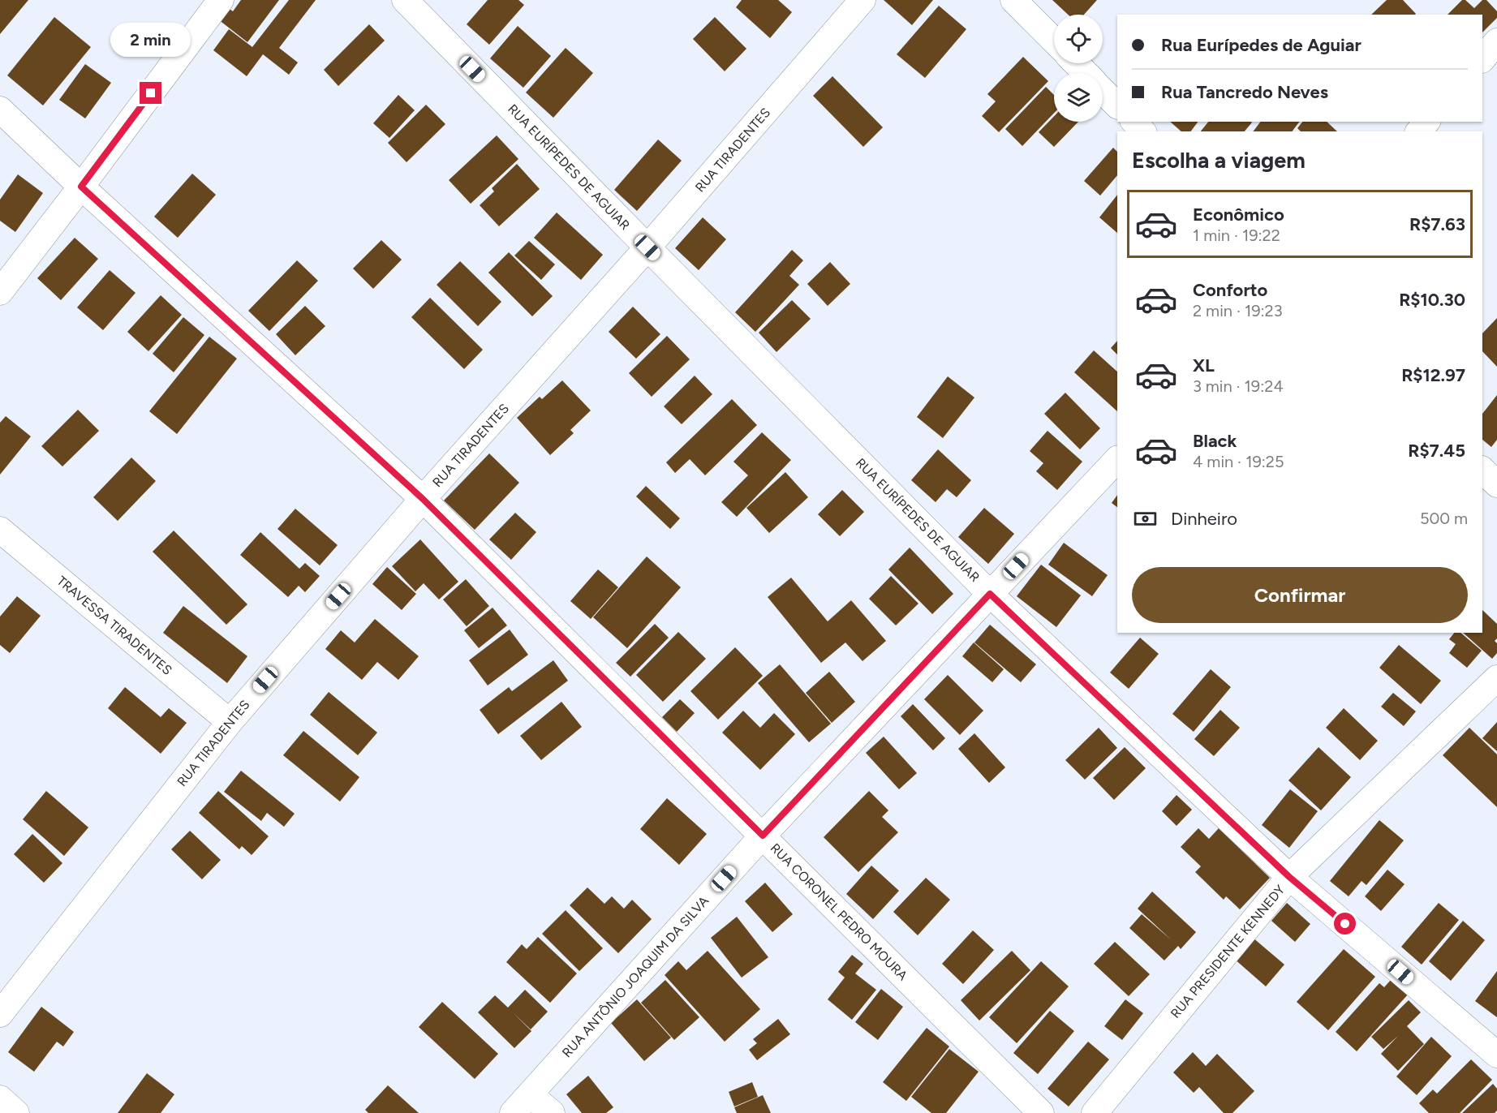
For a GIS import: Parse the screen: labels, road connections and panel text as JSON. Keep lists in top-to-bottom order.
{
  "streets": {
    "street": [
      "RUA TIRADENTES",
      "RUA EURÍPEDES DE AGUIAR",
      "TRAVESSA TIRADENTES",
      "RUA CORONEL PEDRO MOURA",
      "RUA PRESIDENTE KENNEDY",
      "RUA ANTÔNIO JOAQUIM DA SILVA"
    ]
  },
  "crossings": [
    ["RUA TIRADENTES", "RUA EURÍPEDES DE AGUIAR"],
    ["RUA TIRADENTES", "TRAVESSA TIRADENTES"],
    ["RUA TIRADENTES", "RUA CORONEL PEDRO MOURA"],
    ["RUA EURÍPEDES DE AGUIAR", "RUA PRESIDENTE KENNEDY"],
    ["RUA EURÍPEDES DE AGUIAR", "RUA ANTÔNIO JOAQUIM DA SILVA"],
    ["RUA CORONEL PEDRO MOURA", "RUA ANTÔNIO JOAQUIM DA SILVA"]
  ],
  "page": {
    "banner": ["Rua Eurípedes de Aguiar", "Rua Tancredo Neves"],
    "bubble": "2 min",
    "heading": "Escolha a viagem",
    "list": [
      {
        "name": "Econômico",
        "note": "1 min · 19:22",
        "value": "R$7.63"
      },
      {
        "name": "Conforto",
        "note": "2 min · 19:23",
        "value": "R$10.30"
      },
      {
        "name": "XL",
        "note": "3 min · 19:24",
        "value": "R$12.97"
      },
      {
        "name": "Black",
        "note": "4 min · 19:25",
        "value": "R$7.45"
      }
    ],
    "pay": ["Dinheiro", "500 m"],
    "buttons": "Confirmar"
  }
}
